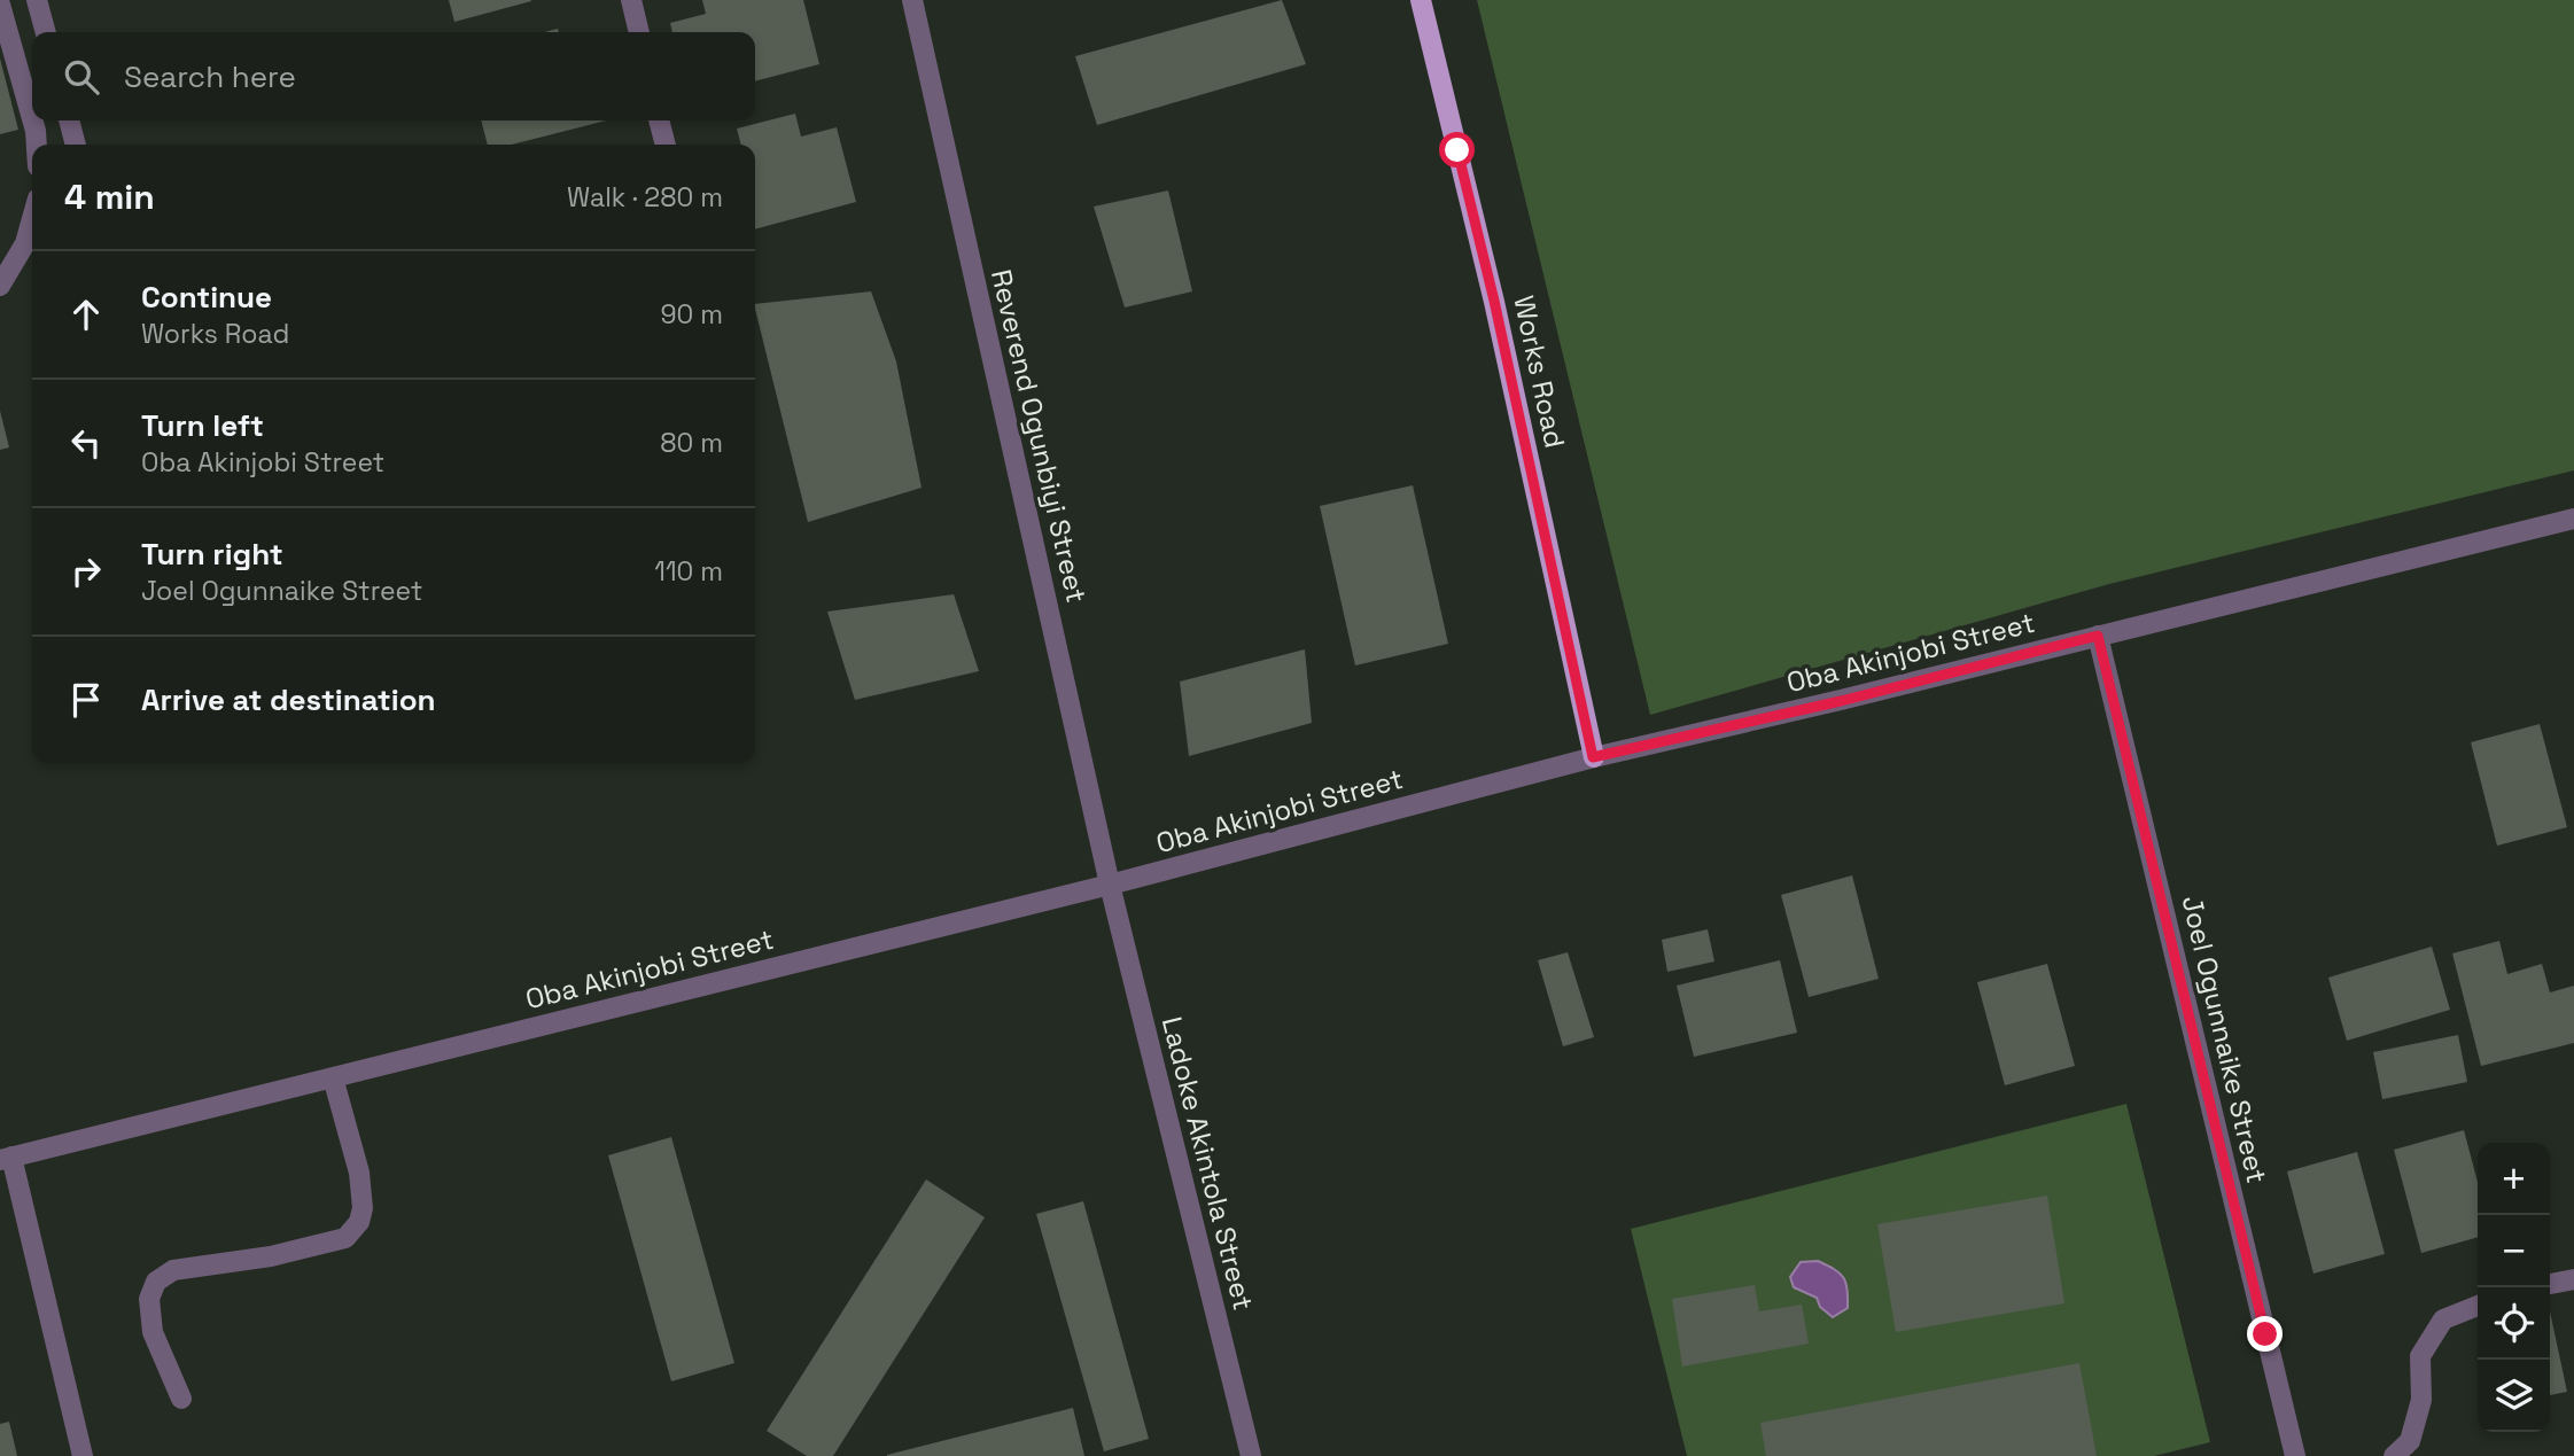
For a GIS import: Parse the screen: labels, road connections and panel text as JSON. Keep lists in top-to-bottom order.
{
  "streets": {
    "main road": ["Works Road"],
    "street": [
      "Reverend Ogunbiyi Street",
      "Oba Akinjobi Street",
      "Joel Ogunnaike Street",
      "Ladoke Akintola Street"
    ]
  },
  "crossings": [
    ["Works Road", "Oba Akinjobi Street"],
    ["Reverend Ogunbiyi Street", "Oba Akinjobi Street"],
    ["Reverend Ogunbiyi Street", "Ladoke Akintola Street"],
    ["Oba Akinjobi Street", "Joel Ogunnaike Street"],
    ["Oba Akinjobi Street", "Ladoke Akintola Street"]
  ],
  "page": {
    "search": "Search here",
    "heading": ["4 min", "Walk · 280 m"],
    "list": [
      ["Continue", "Works Road", "90 m"],
      ["Turn left", "Oba Akinjobi Street", "80 m"],
      ["Turn right", "Joel Ogunnaike Street", "110 m"],
      "Arrive at destination"
    ],
    "map_buttons": ["+", "−"]
  }
}
